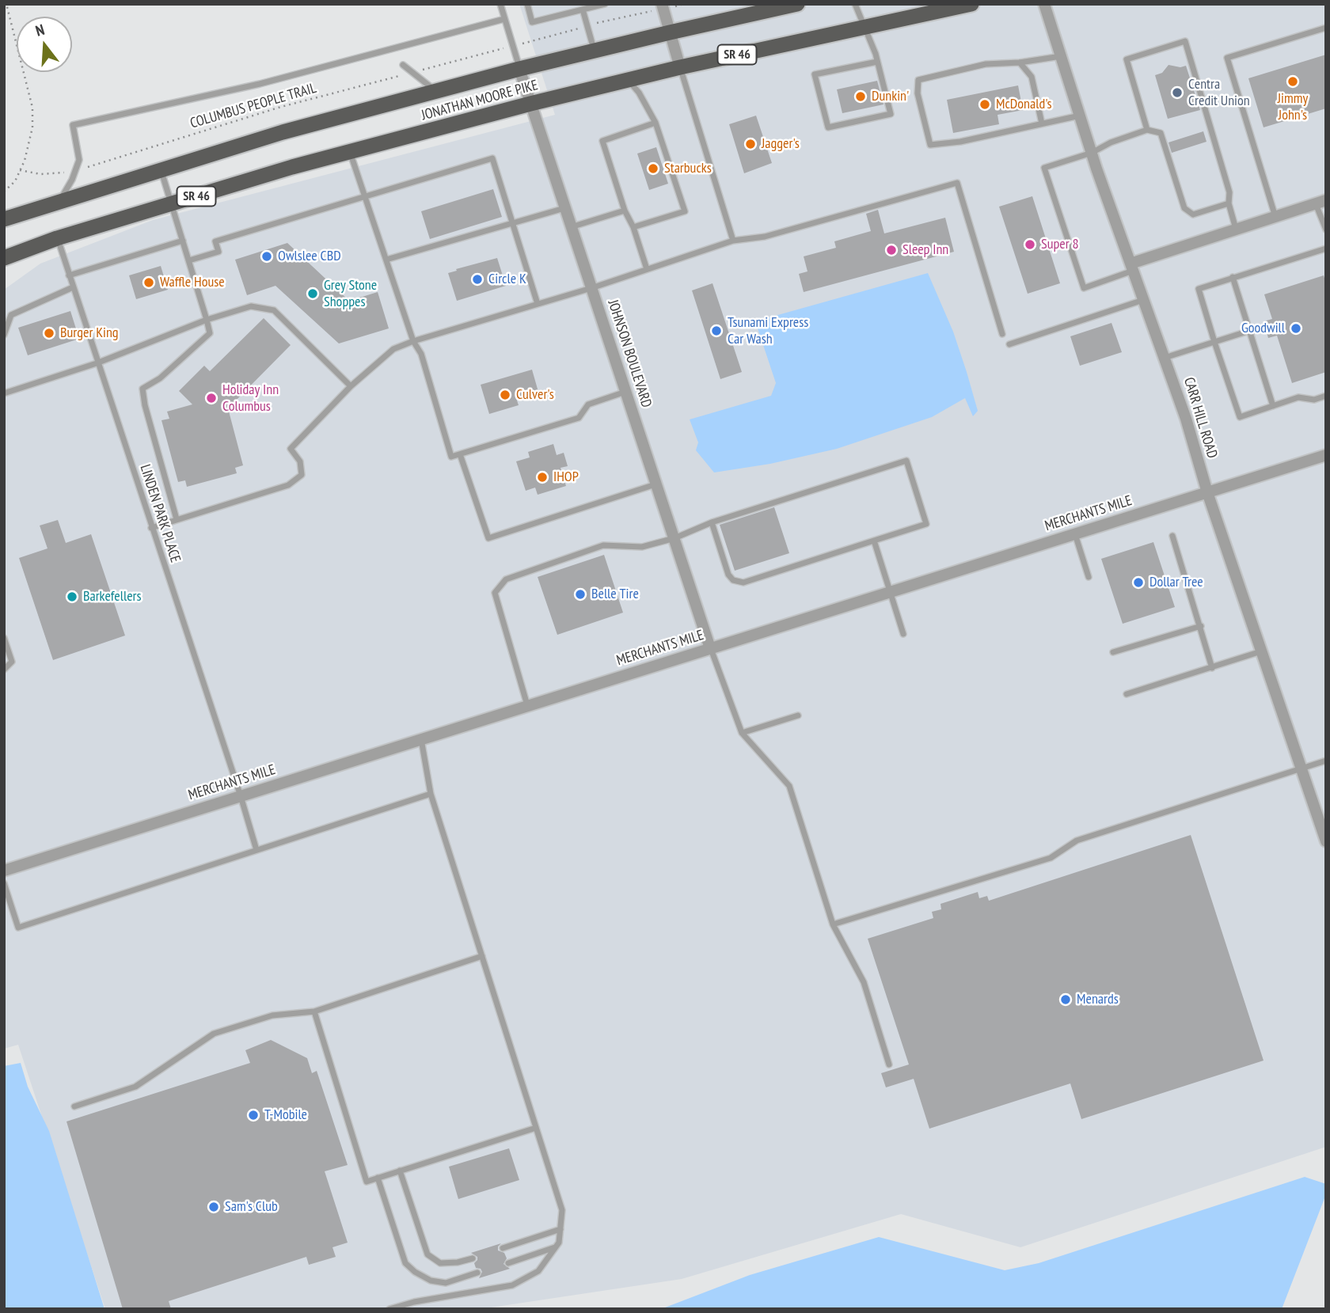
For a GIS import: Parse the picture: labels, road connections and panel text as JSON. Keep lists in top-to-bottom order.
{
  "streets": {
    "highway": ["SR 46", "JONATHAN MOORE PIKE"],
    "street": ["JOHNSON BOULEVARD", "CARR HILL ROAD", "MERCHANTS MILE"],
    "lane": ["LINDEN PARK PLACE"],
    "path": ["COLUMBUS PEOPLE TRAIL"]
  },
  "crossings": [
    ["JONATHAN MOORE PIKE", "JOHNSON BOULEVARD"],
    ["JONATHAN MOORE PIKE", "LINDEN PARK PLACE"],
    ["JOHNSON BOULEVARD", "MERCHANTS MILE"],
    ["CARR HILL ROAD", "MERCHANTS MILE"],
    ["LINDEN PARK PLACE", "MERCHANTS MILE"]
  ],
  "places": [
    "Jimmy John's",
    "Centra Credit Union",
    "Dunkin'",
    "McDonald's",
    "Jagger's",
    "Starbucks",
    "Super 8",
    "Sleep Inn",
    "Owlslee CBD",
    "Circle K",
    "Waffle House",
    "Grey Stone Shoppes",
    "Goodwill",
    "Tsunami Express Car Wash",
    "Burger King",
    "Culver's",
    "Holiday Inn Columbus",
    "IHOP",
    "Dollar Tree",
    "Belle Tire",
    "Barkefellers",
    "Menards",
    "T-Mobile",
    "Sam's Club"
  ],
  "north": "top"
}
